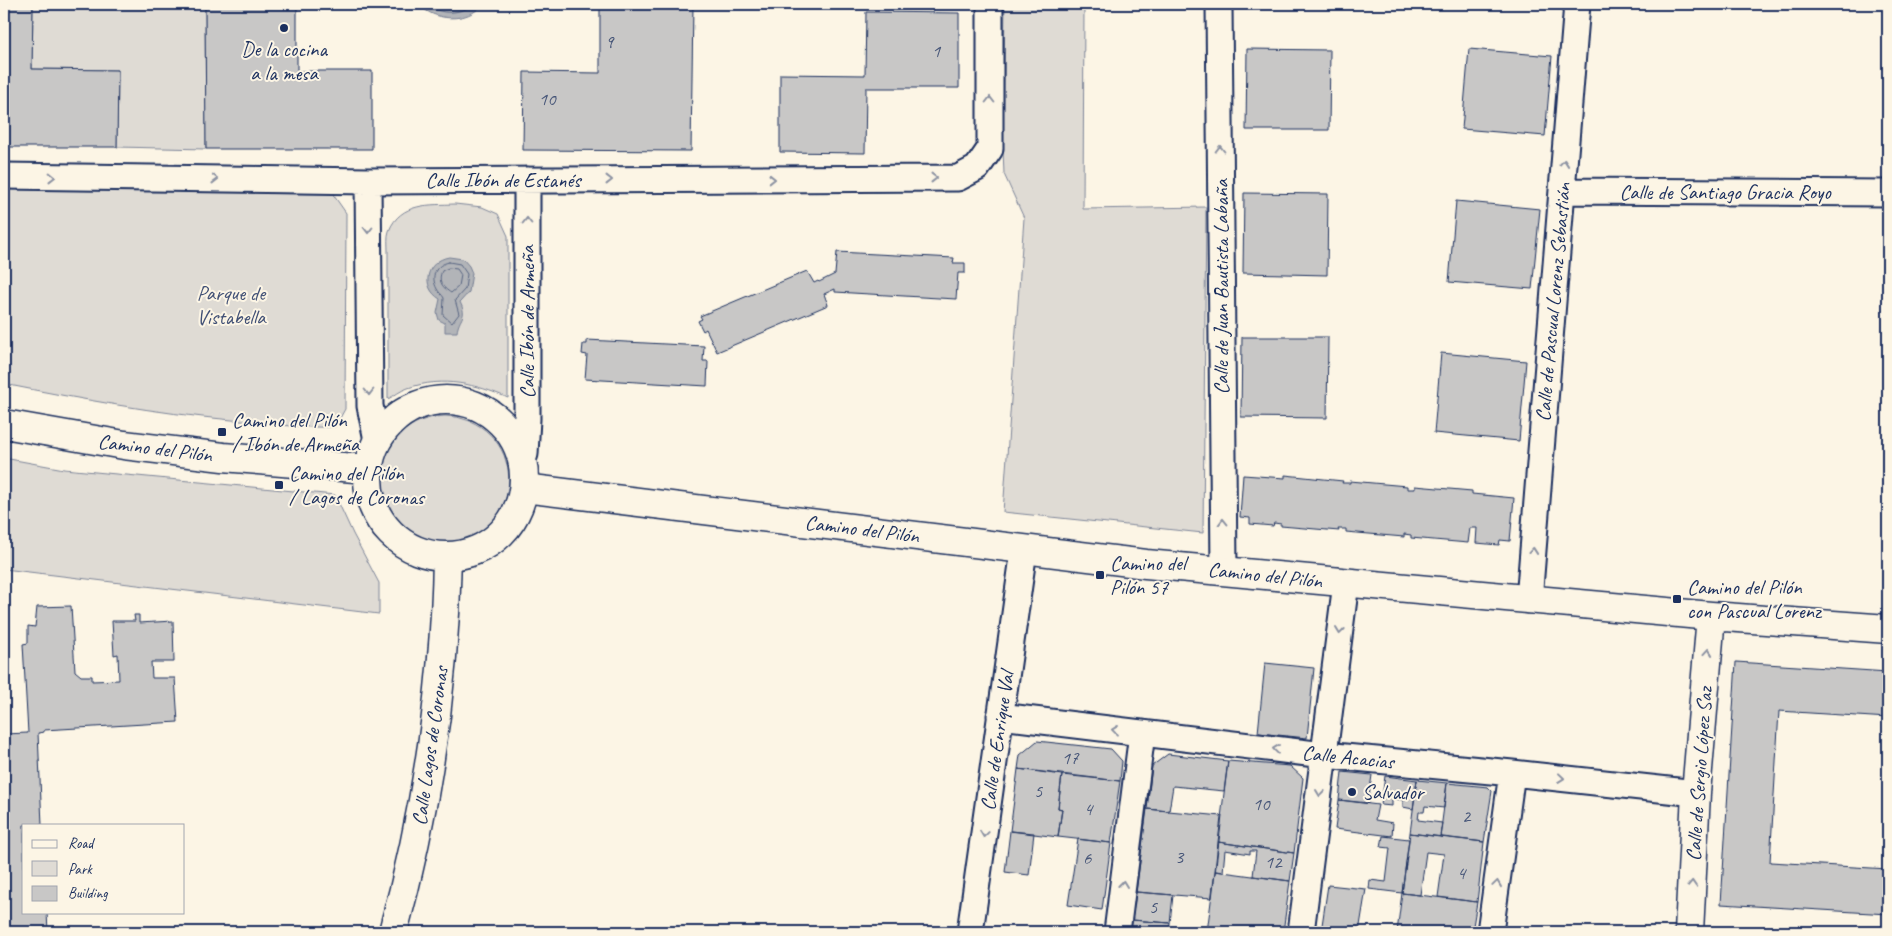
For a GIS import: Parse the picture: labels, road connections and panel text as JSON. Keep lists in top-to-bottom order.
{
  "streets": {
    "street": [
      "Calle Ibón de Estanés",
      "Calle de Santiago Gracia Royo",
      "Calle de Juan Bautista Labaña",
      "Calle de Pascual Lorenz Sebastián",
      "Calle Ibón de Armeña",
      "Camino del Pilón",
      "Calle de Enrique Val",
      "Calle Lagos de Coronas",
      "Calle Acacias",
      "Calle de Sergio López Saz"
    ]
  },
  "crossings": [
    ["Calle Ibón de Estanés", "Calle Ibón de Armeña"],
    ["Calle de Santiago Gracia Royo", "Calle de Pascual Lorenz Sebastián"],
    ["Calle de Juan Bautista Labaña", "Camino del Pilón"],
    ["Calle de Pascual Lorenz Sebastián", "Camino del Pilón"],
    ["Calle Ibón de Armeña", "Camino del Pilón"],
    ["Calle Ibón de Armeña", "Calle Lagos de Coronas"],
    ["Camino del Pilón", "Calle de Enrique Val"],
    ["Camino del Pilón", "Calle Lagos de Coronas"],
    ["Camino del Pilón", "Calle de Sergio López Saz"],
    ["Calle de Enrique Val", "Calle Acacias"],
    ["Calle Acacias", "Calle de Sergio López Saz"]
  ],
  "one_way": ["Calle Ibón de Estanés", "Calle de Juan Bautista Labaña", "Calle de Pascual Lorenz Sebastián"],
  "parks": ["Parque de Vistabella"],
  "places": {
    "other": ["De la cocina a la mesa", "Salvador"],
    "transit": [
      "Camino del Pilón / Ibón de Armeña",
      "Camino del Pilón / Lagos de Coronas",
      "Camino del Pilón 57",
      "Camino del Pilón con Pascual Lorenz"
    ]
  },
  "house_numbers": [
    "9",
    "1",
    "10",
    "17",
    "5",
    "10",
    "4",
    "2",
    "3",
    "6",
    "12",
    "4",
    "5"
  ],
  "legend": ["Road", "Park", "Building"]
}
